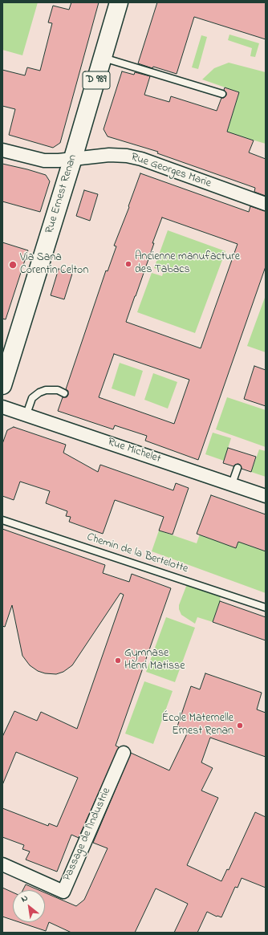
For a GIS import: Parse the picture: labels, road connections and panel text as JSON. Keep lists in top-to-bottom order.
{
  "streets": {
    "main road": ["D 989", "Rue Ernest Renan"],
    "street": ["Rue Georges Marie", "Rue Michelet", "Passage de l'Industrie"],
    "lane": ["Chemin de la Bertelotte"]
  },
  "crossings": [
    ["Rue Georges Marie", "Rue Ernest Renan"]
  ],
  "places": [
    "Ancienne manufacture des Tabacs",
    "Via Sana Corentin Celton",
    "Gymnase Henri Matisse",
    "École Maternelle Ernest Renan"
  ],
  "north": "top left"
}
